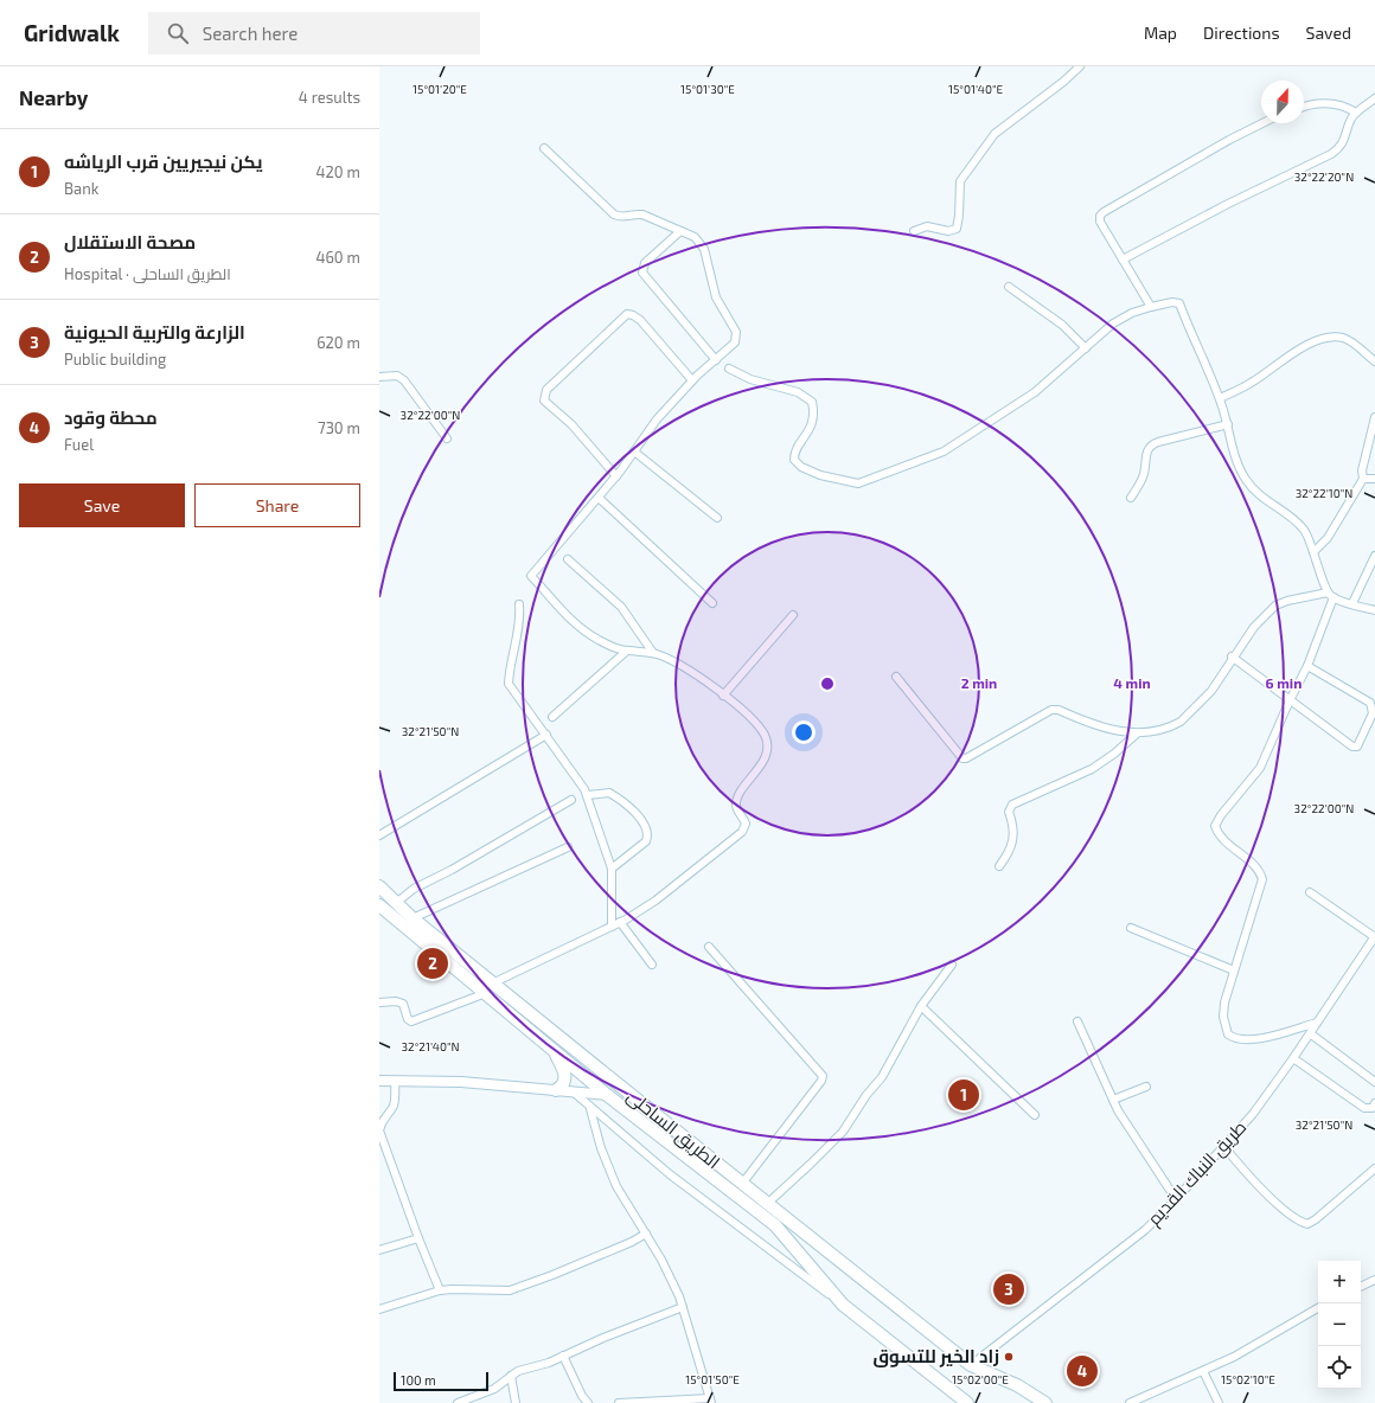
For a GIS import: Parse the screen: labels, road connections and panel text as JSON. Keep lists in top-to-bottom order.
{
  "streets": {
    "highway": ["الطريق الساحلى"],
    "street": ["طريق النباك القديم"]
  },
  "crossings": [
    ["الطريق الساحلى", "طريق النباك القديم"]
  ],
  "places": ["زاد الخير للتسوق"],
  "scale_bar": "100 m",
  "north": "top",
  "page": {
    "header": "Gridwalk",
    "search": "Search here",
    "nav": ["Map", "Directions", "Saved"],
    "heading": ["Nearby", "4 results"],
    "list": [
      {
        "mark": "1",
        "name": "يكن نيجيريين قرب الرياشه",
        "note": "Bank",
        "value": "420 m"
      },
      {
        "mark": "2",
        "name": "مصحة الاستقلال",
        "note": "Hospital · الطريق الساحلى",
        "value": "460 m"
      },
      {
        "mark": "3",
        "name": "الزارعة والتربية الحيونية",
        "note": "Public building",
        "value": "620 m"
      },
      {
        "mark": "4",
        "name": "محطة وقود",
        "note": "Fuel",
        "value": "730 m"
      }
    ],
    "buttons": ["Save", "Share"],
    "pins": [
      "2",
      "1",
      "3",
      "4"
    ],
    "map_buttons": ["+", "−"],
    "scale": "100 m"
  },
  "coordinates": [
    "15°01'20\"E",
    "15°01'30\"E",
    "15°01'40\"E",
    "32°22'20\"N",
    "32°22'00\"N",
    "32°22'10\"N",
    "32°21'50\"N",
    "32°21'40\"N",
    "15°01'50\"E",
    "15°02'00\"E",
    "15°02'10\"E"
  ],
  "rings": ["2 min", "4 min", "6 min"]
}
